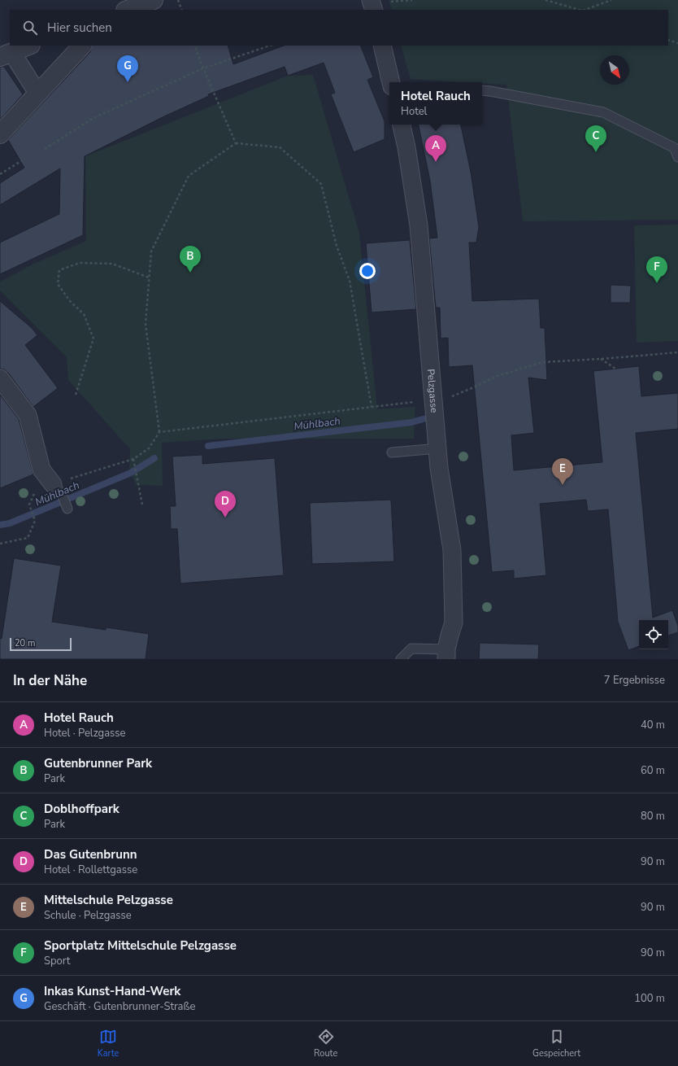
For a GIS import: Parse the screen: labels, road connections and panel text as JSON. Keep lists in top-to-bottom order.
{
  "streets": {
    "street": ["Pelzgasse"]
  },
  "water": ["Mühlbach"],
  "scale_bar": "20 m",
  "north": "bottom right",
  "page": {
    "search": "Hier suchen",
    "pins": [
      "G",
      "C",
      "A",
      "B",
      "F",
      "E",
      "D"
    ],
    "popup": ["Hotel Rauch", "Hotel"],
    "scale": "20 m",
    "heading": ["In der Nähe", "7 Ergebnisse"],
    "list": [
      {
        "mark": "A",
        "name": "Hotel Rauch",
        "note": "Hotel · Pelzgasse",
        "value": "40 m"
      },
      {
        "mark": "B",
        "name": "Gutenbrunner Park",
        "note": "Park",
        "value": "60 m"
      },
      {
        "mark": "C",
        "name": "Doblhoffpark",
        "note": "Park",
        "value": "80 m"
      },
      {
        "mark": "D",
        "name": "Das Gutenbrunn",
        "note": "Hotel · Rollettgasse",
        "value": "90 m"
      },
      {
        "mark": "E",
        "name": "Mittelschule Pelzgasse",
        "note": "Schule · Pelzgasse",
        "value": "90 m"
      },
      {
        "mark": "F",
        "name": "Sportplatz Mittelschule Pelzgasse",
        "note": "Sport",
        "value": "90 m"
      },
      {
        "mark": "G",
        "name": "Inkas Kunst-Hand-Werk",
        "note": "Geschäft · Gutenbrunner-Straße",
        "value": "100 m"
      }
    ],
    "nav": ["Karte", "Route", "Gespeichert"]
  }
}
